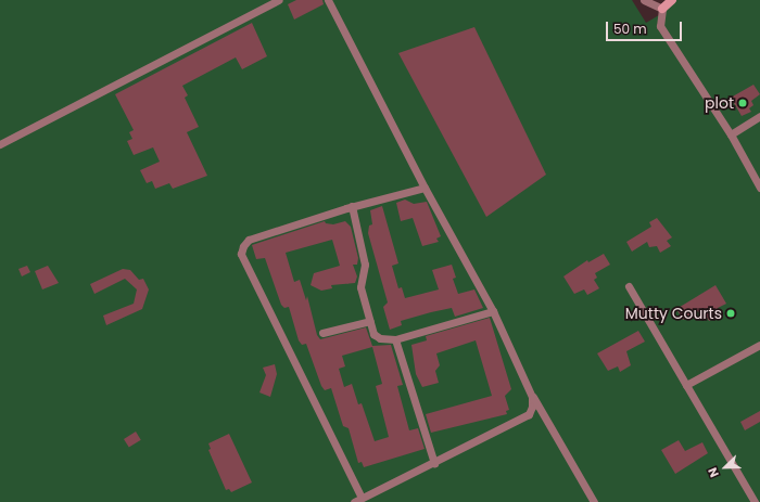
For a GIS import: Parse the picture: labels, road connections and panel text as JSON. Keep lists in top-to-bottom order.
{
  "places": ["plot", "Mutty Courts"],
  "scale_bar": "50 m",
  "north": "bottom left"
}
